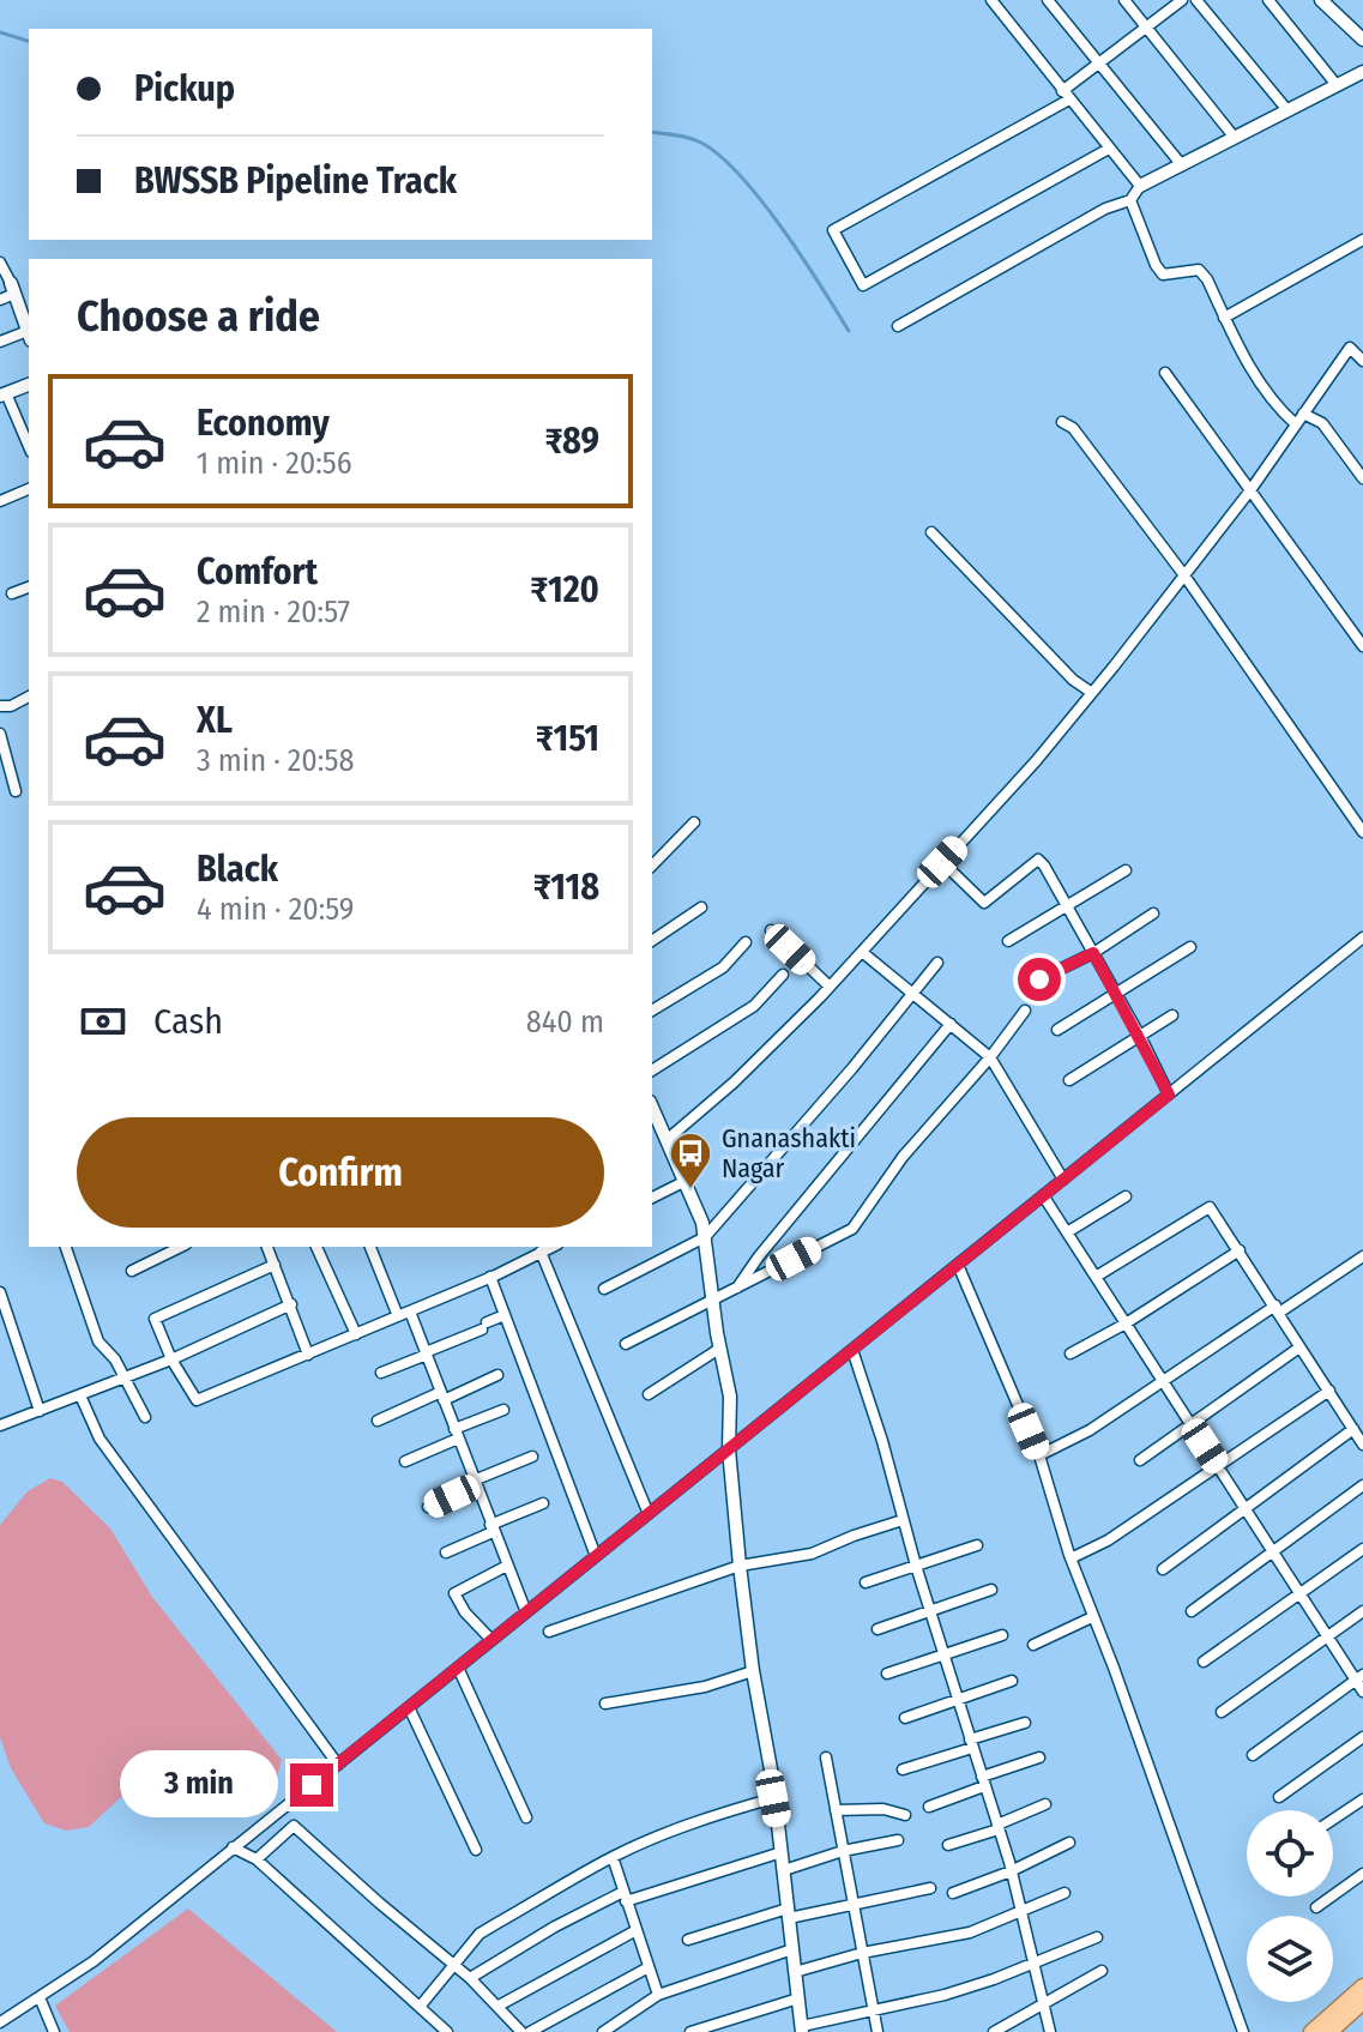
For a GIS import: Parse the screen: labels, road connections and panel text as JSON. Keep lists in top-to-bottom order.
{
  "places": {
    "bus stop": ["Gnanashakti Nagar"]
  },
  "page": {
    "banner": ["Pickup", "BWSSB Pipeline Track"],
    "heading": "Choose a ride",
    "list": [
      {
        "name": "Economy",
        "note": "1 min · 20:56",
        "value": "₹89"
      },
      {
        "name": "Comfort",
        "note": "2 min · 20:57",
        "value": "₹120"
      },
      {
        "name": "XL",
        "note": "3 min · 20:58",
        "value": "₹151"
      },
      {
        "name": "Black",
        "note": "4 min · 20:59",
        "value": "₹118"
      }
    ],
    "pay": ["Cash", "840 m"],
    "buttons": "Confirm",
    "bubble": "3 min"
  }
}
